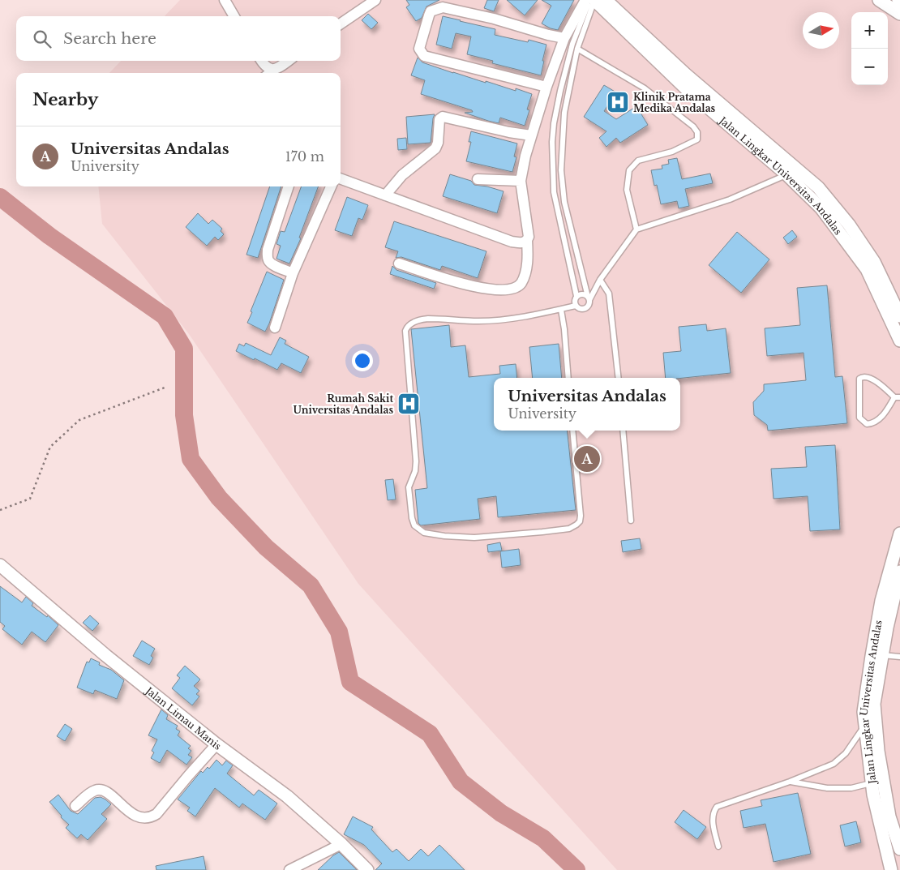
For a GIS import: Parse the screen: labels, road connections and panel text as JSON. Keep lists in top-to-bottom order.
{
  "streets": {
    "street": ["Jalan Lingkar Universitas Andalas", "Jalan Limau Manis"]
  },
  "places": {
    "hospital": ["Klinik Pratama Medika Andalas", "Rumah Sakit Universitas Andalas"]
  },
  "north": "right",
  "page": {
    "map_buttons": ["+", "−"],
    "search": "Search here",
    "heading": "Nearby",
    "list": [
      {
        "mark": "A",
        "name": "Universitas Andalas",
        "note": "University",
        "value": "170 m"
      }
    ],
    "popup": ["Universitas Andalas", "University"],
    "pins": "A"
  }
}
